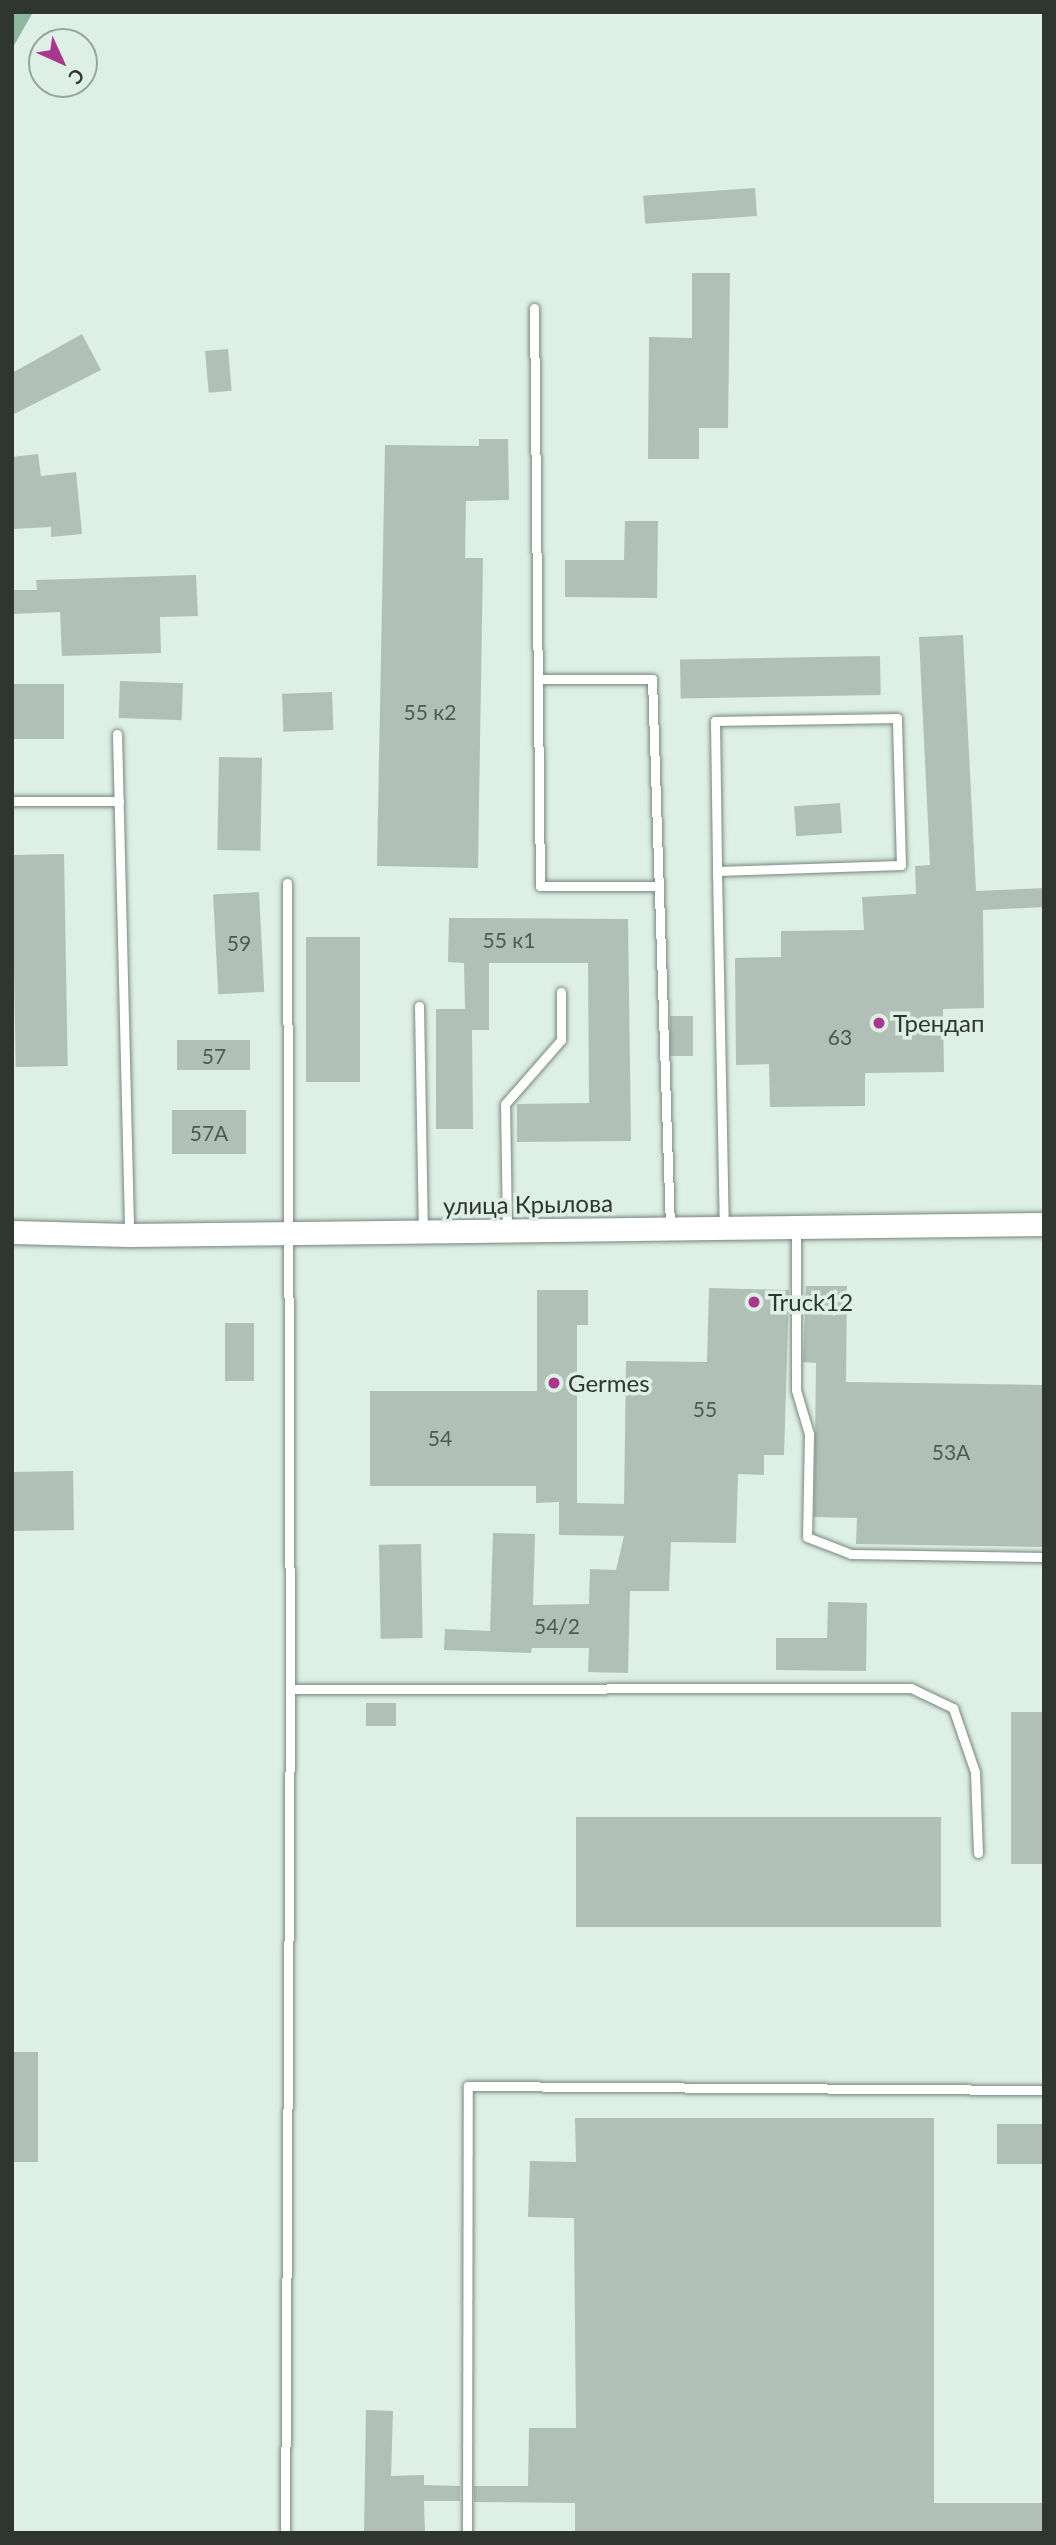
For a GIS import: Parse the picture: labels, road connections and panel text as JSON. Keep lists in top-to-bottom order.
{
  "streets": {
    "street": ["улица Крылова"]
  },
  "places": ["Трендап", "Truck12", "Germes"],
  "house_numbers": [
    "55 к2",
    "55 к1",
    "59",
    "63",
    "57",
    "57А",
    "55",
    "54",
    "53А",
    "54/2"
  ],
  "north": "bottom right"
}
